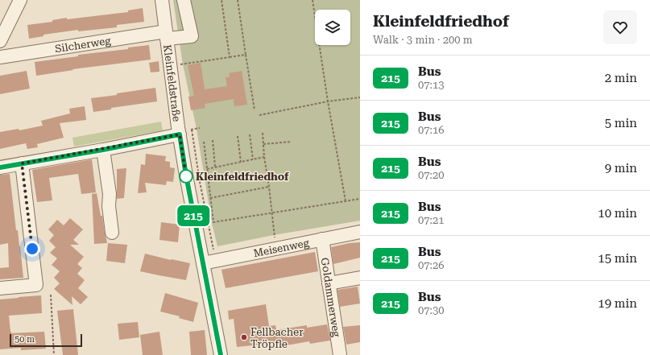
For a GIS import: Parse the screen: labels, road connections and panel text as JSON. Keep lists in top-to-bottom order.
{
  "streets": {
    "street": [
      "Silcherweg",
      "Kleinfeldstraße",
      "Meisenweg",
      "Goldammerweg"
    ]
  },
  "crossings": [
    ["Silcherweg", "Kleinfeldstraße"],
    ["Kleinfeldstraße", "Meisenweg"],
    ["Meisenweg", "Goldammerweg"]
  ],
  "places": ["Kleinfeldfriedhof", "Fellbacher Tröpfle"],
  "lines": ["bus line 215"],
  "scale_bar": "50 m",
  "page": {
    "on_map": "215",
    "heading": ["Kleinfeldfriedhof", "Walk · 3 min · 200 m"],
    "list": [
      {
        "mark": "215",
        "name": "Bus",
        "note": "07:13",
        "value": "2 min"
      },
      {
        "mark": "215",
        "name": "Bus",
        "note": "07:16",
        "value": "5 min"
      },
      {
        "mark": "215",
        "name": "Bus",
        "note": "07:20",
        "value": "9 min"
      },
      {
        "mark": "215",
        "name": "Bus",
        "note": "07:21",
        "value": "10 min"
      },
      {
        "mark": "215",
        "name": "Bus",
        "note": "07:26",
        "value": "15 min"
      },
      {
        "mark": "215",
        "name": "Bus",
        "note": "07:30",
        "value": "19 min"
      }
    ],
    "scale": "50 m"
  }
}
